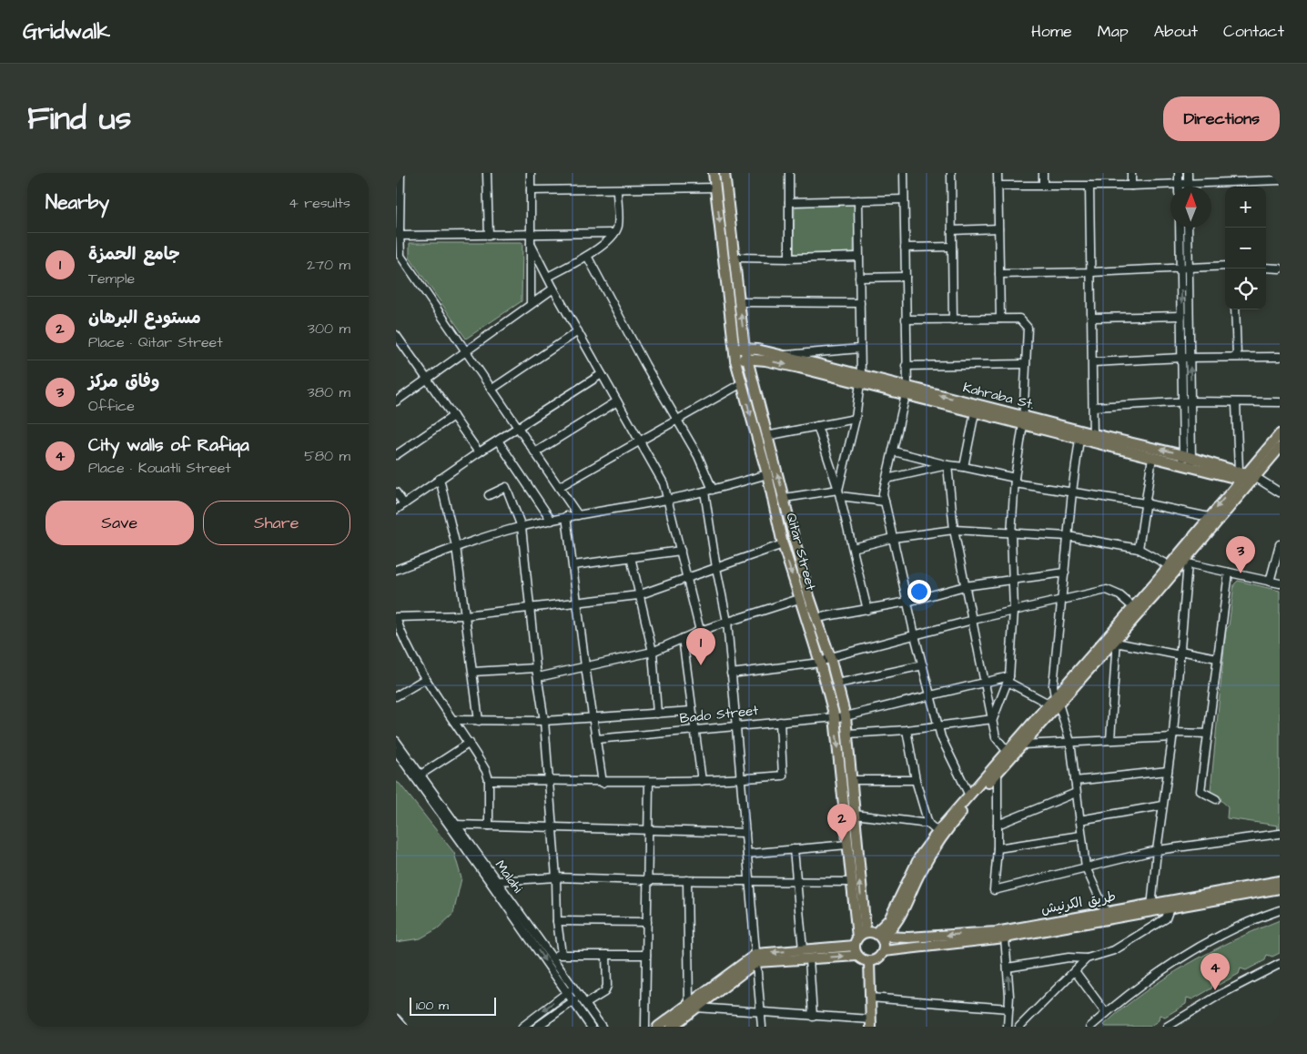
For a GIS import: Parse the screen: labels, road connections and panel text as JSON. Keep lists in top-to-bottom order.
{
  "streets": {
    "main road": ["Kahraba St.", "Qitar Street", "طريق الكرنيش"],
    "street": ["Bado Street", "Malahi"]
  },
  "crossings": [
    ["Kahraba St.", "Qitar Street"],
    ["Qitar Street", "Bado Street"],
    ["Qitar Street", "طريق الكرنيش"]
  ],
  "scale_bar": "100 m",
  "north": "top",
  "page": {
    "header": "Gridwalk",
    "nav": [
      "Home",
      "Map",
      "About",
      "Contact"
    ],
    "title": "Find us",
    "buttons": [
      "Directions",
      ["Save", "Share"]
    ],
    "heading": ["Nearby", "4 results"],
    "map_buttons": ["+", "−"],
    "list": [
      {
        "mark": "1",
        "name": "جامع الحمزة",
        "note": "Temple",
        "value": "270 m"
      },
      {
        "mark": "2",
        "name": "مستودع البرهان",
        "note": "Place · Qitar Street",
        "value": "300 m"
      },
      {
        "mark": "3",
        "name": "وفاق مركز",
        "note": "Office",
        "value": "380 m"
      },
      {
        "mark": "4",
        "name": "City walls of Rafiqa",
        "note": "Place · Kouatli Street",
        "value": "580 m"
      }
    ],
    "pins": [
      "3",
      "1",
      "2",
      "4"
    ],
    "scale": "100 m"
  }
}
